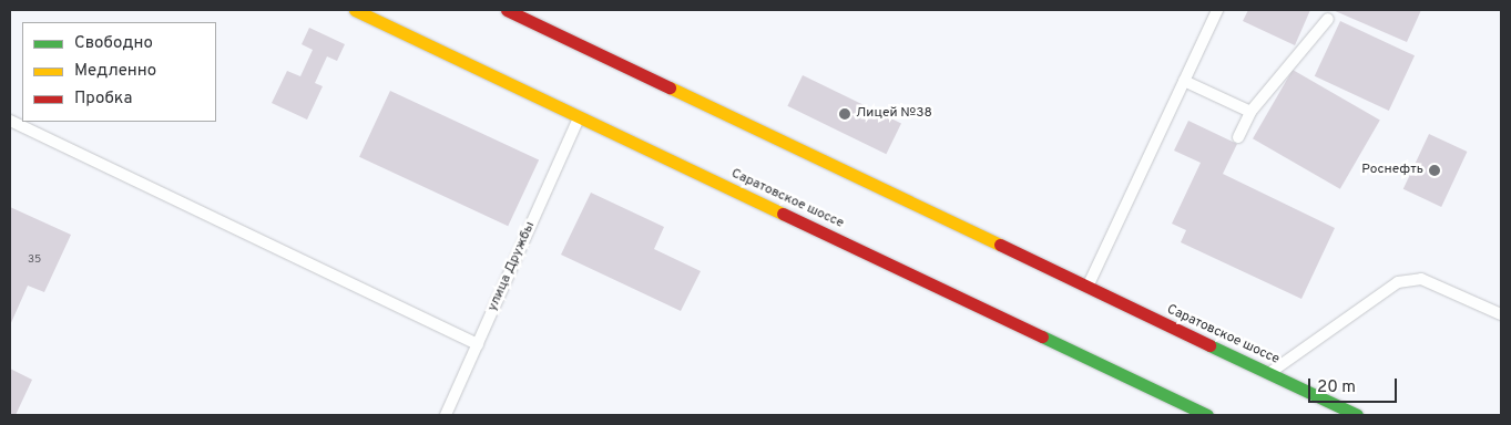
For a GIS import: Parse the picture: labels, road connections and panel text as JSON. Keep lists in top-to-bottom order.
{
  "streets": {
    "main road": ["Саратовское шоссе"],
    "lane": ["улица Дружбы"]
  },
  "crossings": [
    ["Саратовское шоссе", "улица Дружбы"]
  ],
  "places": ["Лицей №38", "Роснефть"],
  "house_numbers": ["35"],
  "legend": ["Свободно", "Медленно", "Пробка"],
  "scale_bar": "20 m"
}
